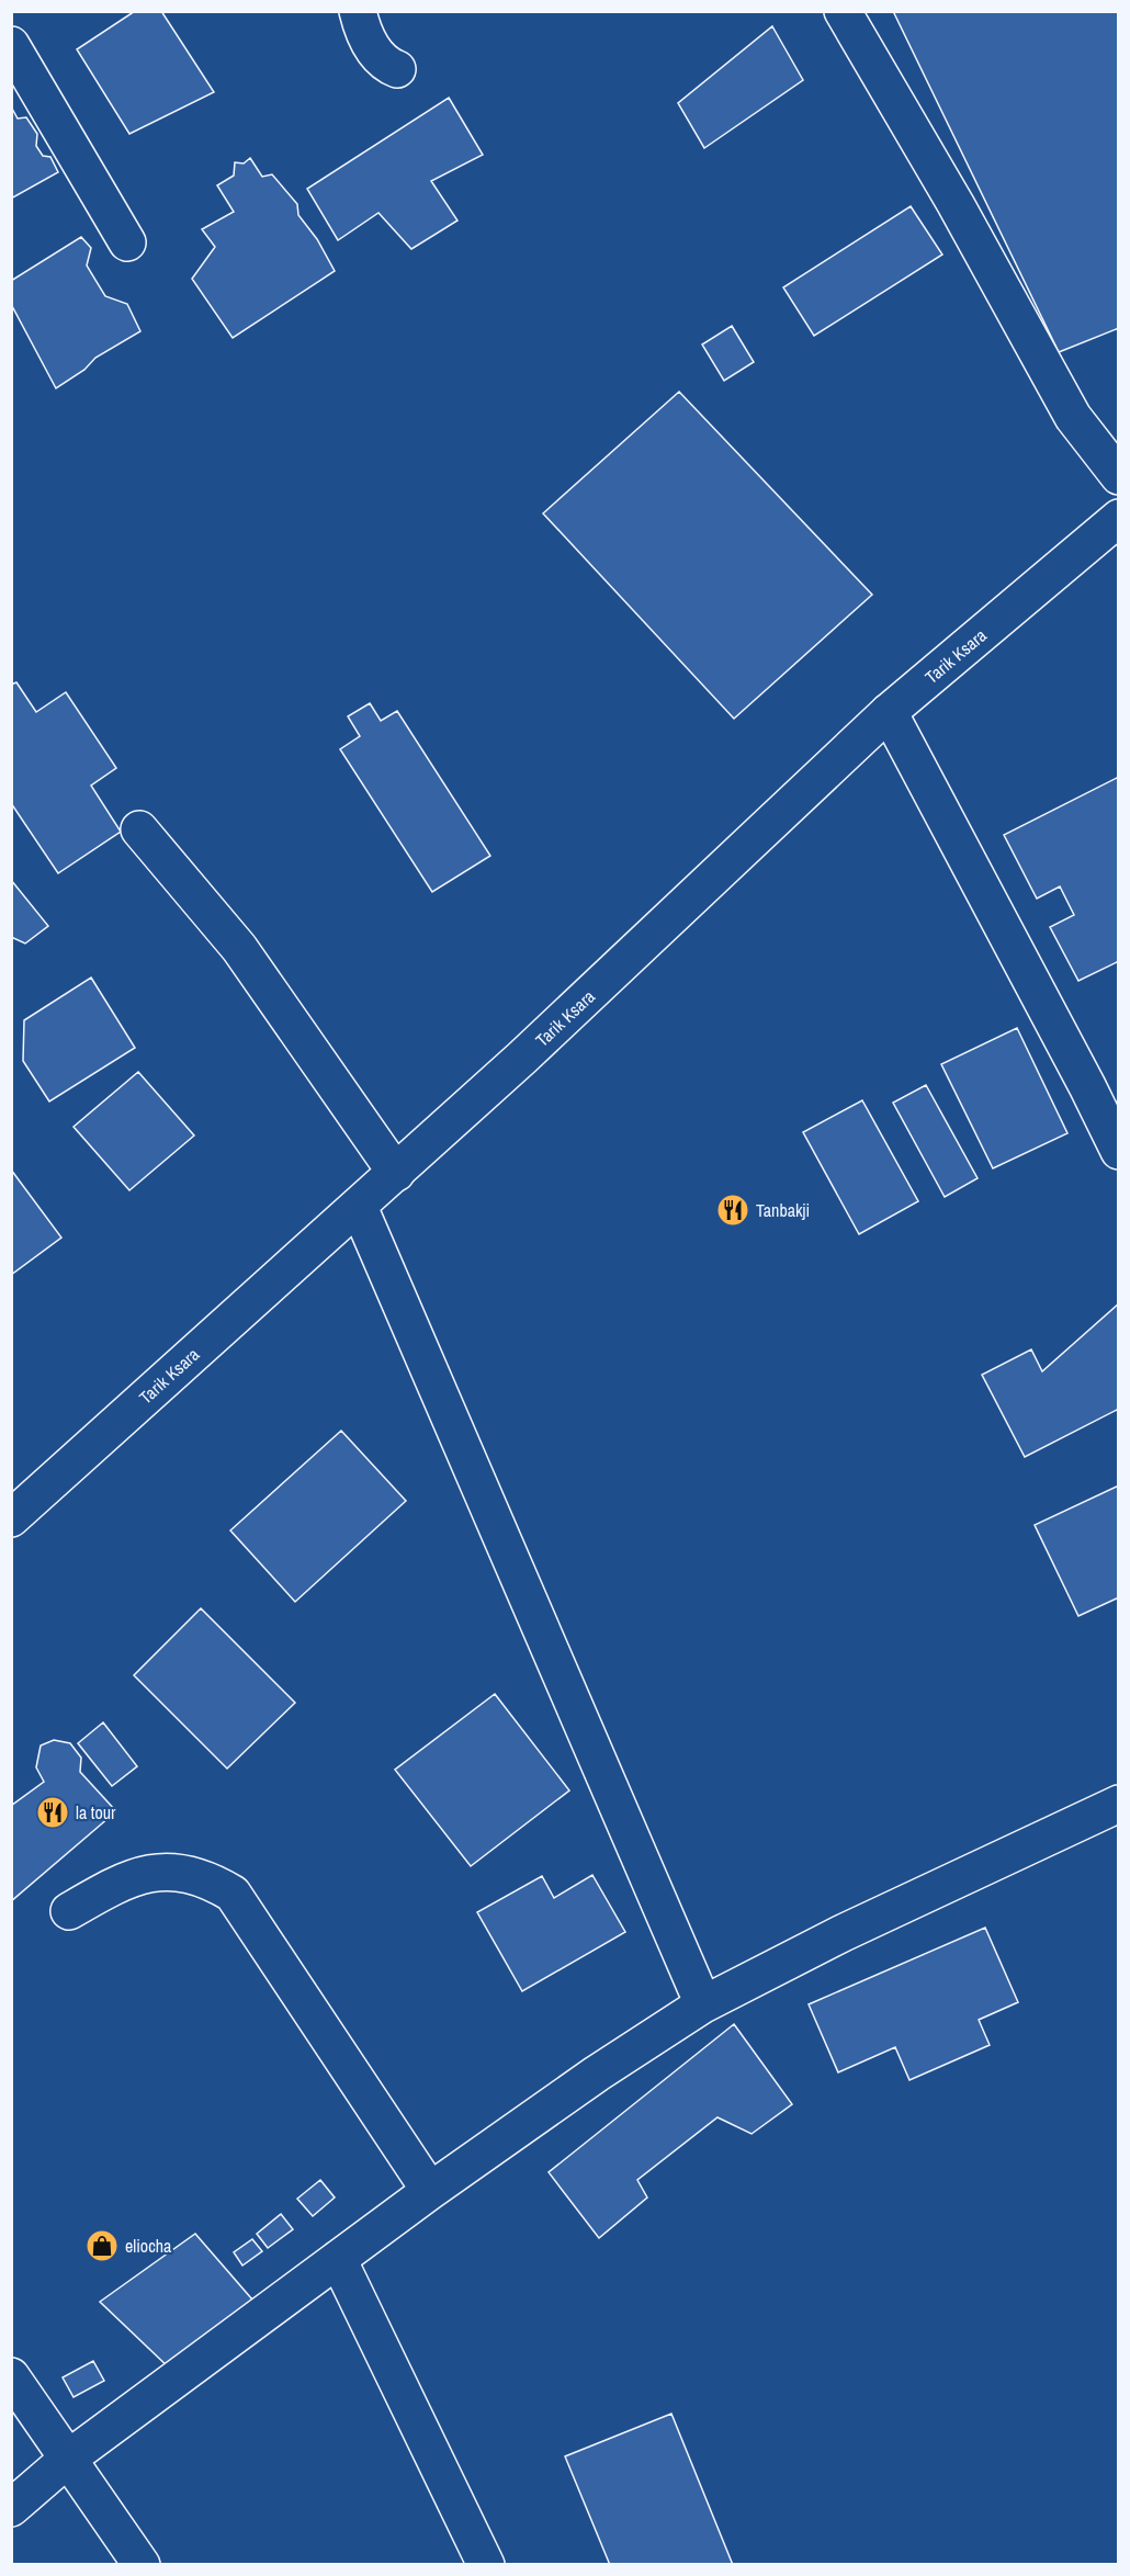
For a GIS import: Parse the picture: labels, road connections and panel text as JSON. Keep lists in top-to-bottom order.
{
  "streets": {
    "street": ["Tarik Ksara"]
  },
  "places": {
    "restaurant": ["Tanbakji", "la tour"],
    "shop": ["eliocha"]
  }
}
